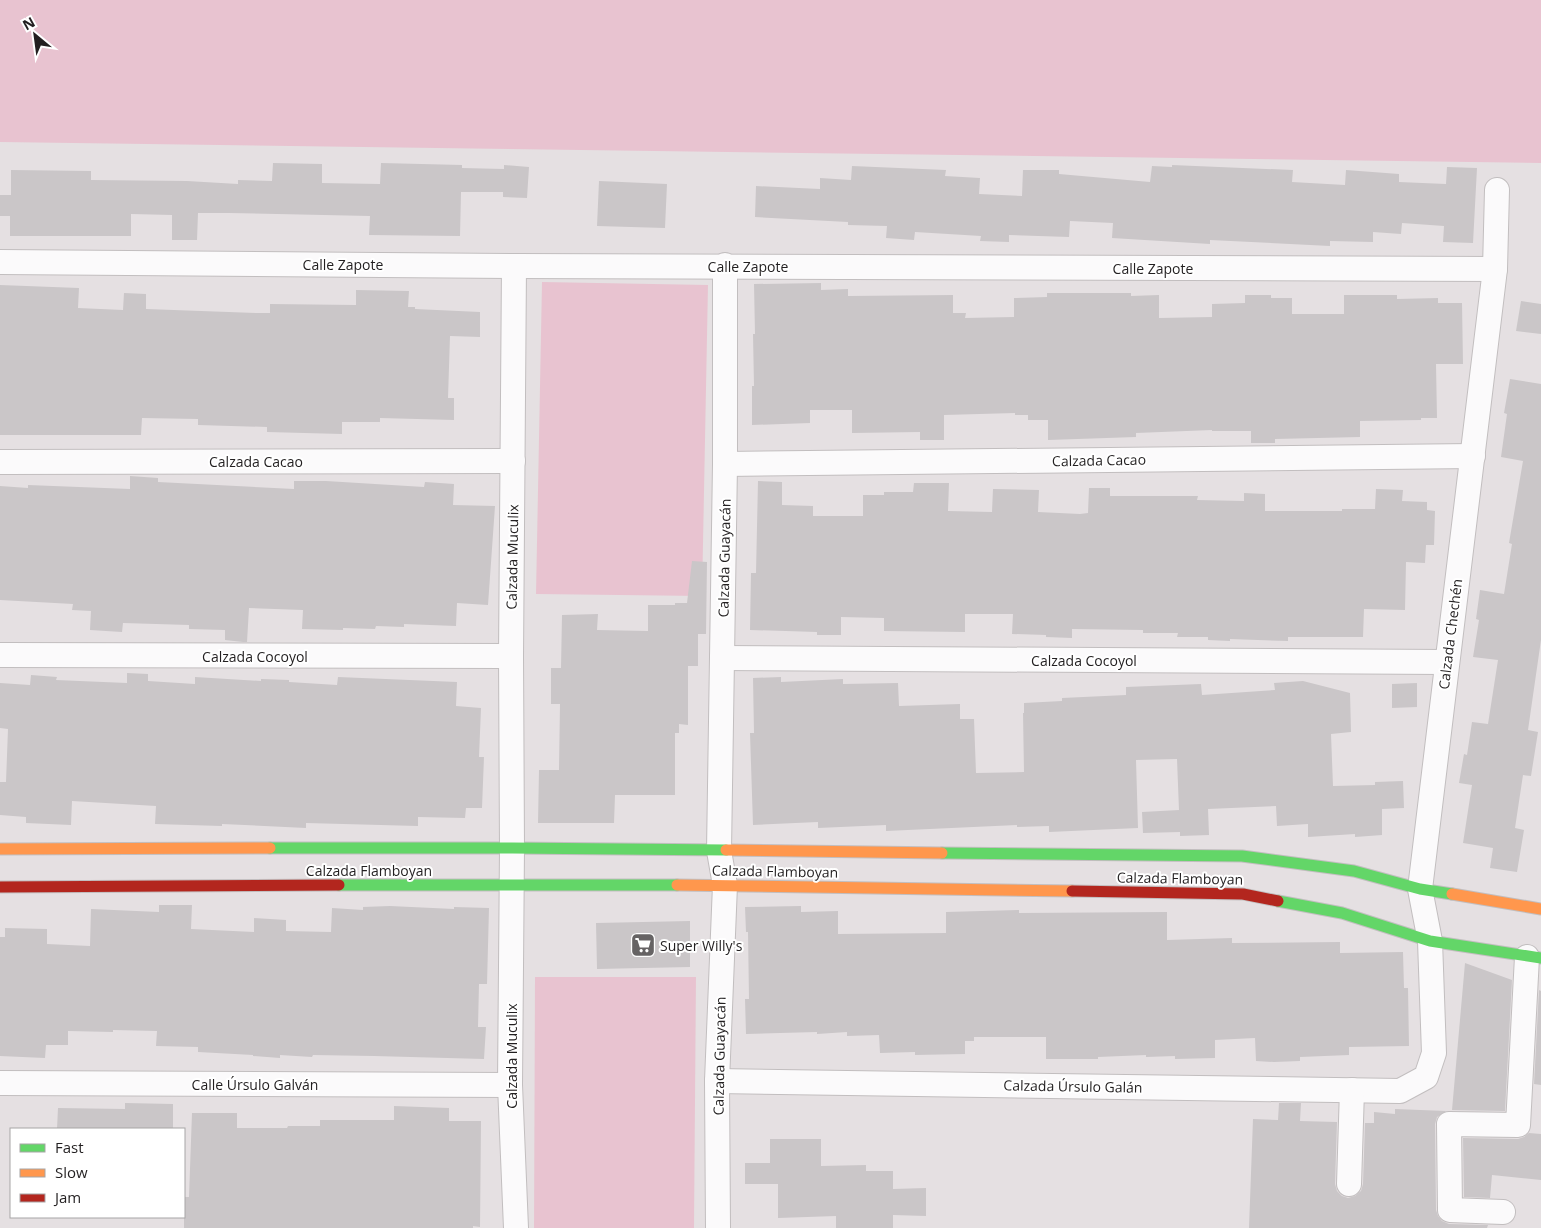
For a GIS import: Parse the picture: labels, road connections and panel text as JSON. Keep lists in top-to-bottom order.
{
  "streets": {
    "main road": ["Calzada Flamboyan"],
    "street": [
      "Calle Zapote",
      "Calzada Cacao",
      "Calzada Muculix",
      "Calzada Guayacán",
      "Calzada Chechén",
      "Calzada Cocoyol",
      "Calle Úrsulo Galván",
      "Calzada Úrsulo Galán"
    ]
  },
  "crossings": [
    ["Calle Zapote", "Calzada Muculix"],
    ["Calle Zapote", "Calzada Guayacán"],
    ["Calle Zapote", "Calzada Chechén"],
    ["Calzada Cacao", "Calzada Muculix"],
    ["Calzada Cacao", "Calzada Guayacán"],
    ["Calzada Cacao", "Calzada Chechén"],
    ["Calzada Muculix", "Calzada Cocoyol"],
    ["Calzada Muculix", "Calzada Flamboyan"],
    ["Calzada Muculix", "Calle Úrsulo Galván"],
    ["Calzada Guayacán", "Calzada Cocoyol"],
    ["Calzada Guayacán", "Calzada Flamboyan"],
    ["Calzada Guayacán", "Calzada Úrsulo Galán"],
    ["Calzada Chechén", "Calzada Cocoyol"],
    ["Calzada Chechén", "Calzada Flamboyan"],
    ["Calzada Chechén", "Calzada Úrsulo Galán"]
  ],
  "places": {
    "supermarket": ["Super Willy's"]
  },
  "legend": ["Fast", "Slow", "Jam"],
  "north": "top left"
}
